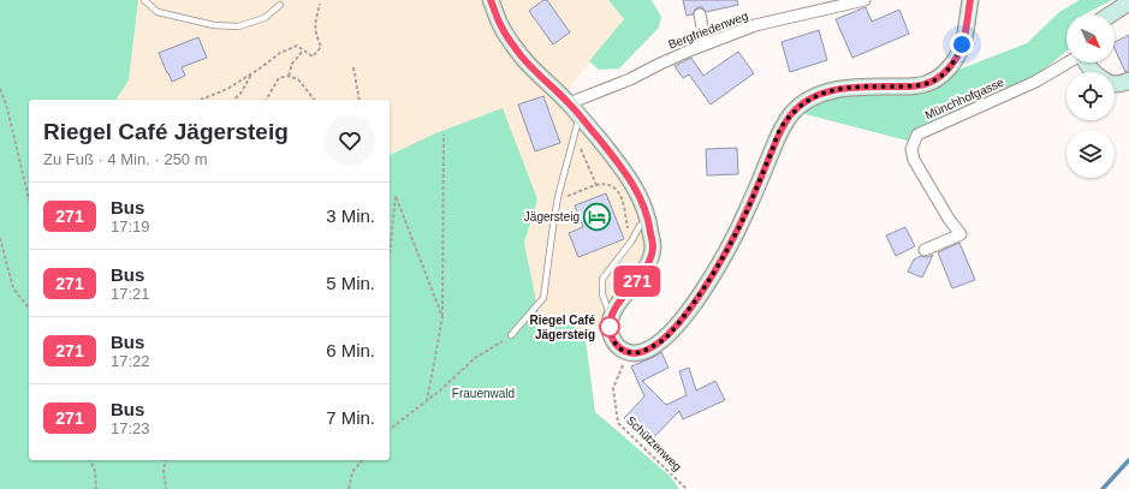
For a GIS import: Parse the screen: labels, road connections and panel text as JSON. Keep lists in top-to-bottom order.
{
  "streets": {
    "street": ["Bergfriedenweg", "Münchhofgasse"],
    "path": ["Schützenweg"]
  },
  "parks": ["Frauenwald"],
  "places": {
    "hotel": ["Jägersteig"],
    "other": ["Riegel Café Jägersteig"]
  },
  "lines": ["bus line 271"],
  "north": "bottom right",
  "page": {
    "on_map": "271",
    "heading": ["Riegel Café Jägersteig", "Zu Fuß · 4 Min. · 250 m"],
    "list": [
      {
        "mark": "271",
        "name": "Bus",
        "note": "17:19",
        "value": "3 Min."
      },
      {
        "mark": "271",
        "name": "Bus",
        "note": "17:21",
        "value": "5 Min."
      },
      {
        "mark": "271",
        "name": "Bus",
        "note": "17:22",
        "value": "6 Min."
      },
      {
        "mark": "271",
        "name": "Bus",
        "note": "17:23",
        "value": "7 Min."
      }
    ]
  }
}
